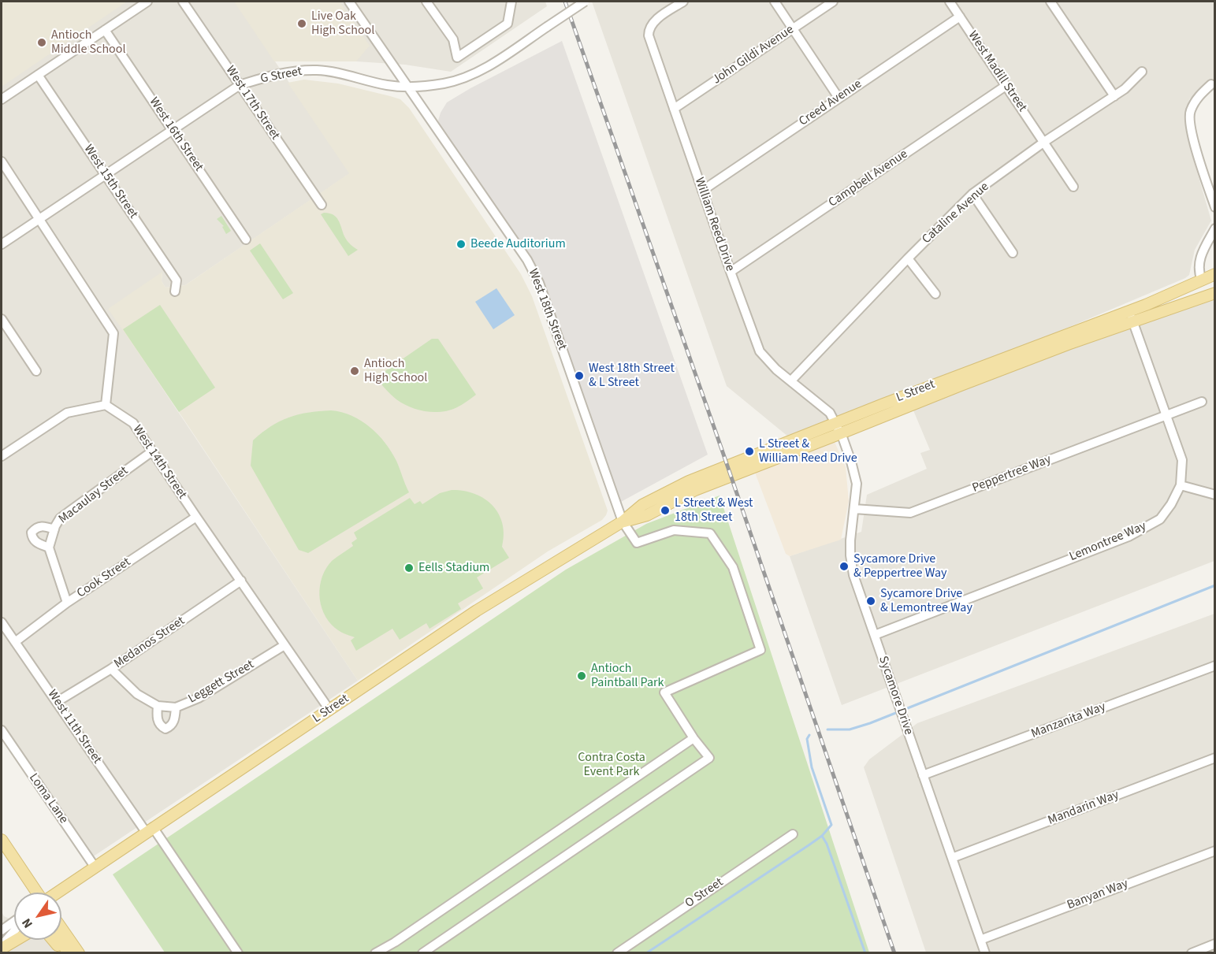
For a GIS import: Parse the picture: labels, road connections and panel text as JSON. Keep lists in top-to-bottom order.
{
  "streets": {
    "main road": ["L Street"],
    "street": [
      "John Gildi Avenue",
      "West Madill Street",
      "G Street",
      "West 17th Street",
      "Creed Avenue",
      "West 16th Street",
      "Campbell Avenue",
      "West 15th Street",
      "Cataline Avenue",
      "William Reed Drive",
      "West 18th Street",
      "West 14th Street",
      "Peppertree Way",
      "Macaulay Street",
      "Lemontree Way",
      "Cook Street",
      "Medanos Street",
      "Leggett Street",
      "Sycamore Drive",
      "Manzanita Way",
      "West 11th Street",
      "Loma Lane",
      "Mandarin Way",
      "O Street",
      "Banyan Way"
    ]
  },
  "crossings": [
    ["John Gildi Avenue", "William Reed Drive"],
    ["West Madill Street", "Creed Avenue"],
    ["West Madill Street", "Campbell Avenue"],
    ["West Madill Street", "Cataline Avenue"],
    ["G Street", "West 17th Street"],
    ["G Street", "West 16th Street"],
    ["G Street", "West 15th Street"],
    ["G Street", "West 18th Street"],
    ["Creed Avenue", "William Reed Drive"],
    ["Campbell Avenue", "William Reed Drive"],
    ["Cataline Avenue", "William Reed Drive"],
    ["William Reed Drive", "L Street"],
    ["William Reed Drive", "Sycamore Drive"],
    ["West 18th Street", "L Street"],
    ["L Street", "West 14th Street"],
    ["L Street", "Lemontree Way"],
    ["L Street", "Sycamore Drive"],
    ["L Street", "West 11th Street"],
    ["L Street", "Loma Lane"],
    ["West 14th Street", "Macaulay Street"],
    ["West 14th Street", "Cook Street"],
    ["West 14th Street", "Medanos Street"],
    ["West 14th Street", "Leggett Street"],
    ["Peppertree Way", "Lemontree Way"],
    ["Peppertree Way", "Sycamore Drive"],
    ["Lemontree Way", "Sycamore Drive"],
    ["Cook Street", "West 11th Street"],
    ["Medanos Street", "Leggett Street"],
    ["Medanos Street", "West 11th Street"],
    ["Sycamore Drive", "Manzanita Way"],
    ["Sycamore Drive", "Mandarin Way"],
    ["Sycamore Drive", "Banyan Way"]
  ],
  "parks": ["Contra Costa Event Park"],
  "places": [
    "Live Oak High School",
    "Antioch Middle School",
    "Beede Auditorium",
    "Antioch High School",
    "West 18th Street & L Street",
    "L Street & William Reed Drive",
    "L Street & West 18th Street",
    "Sycamore Drive & Peppertree Way",
    "Eells Stadium",
    "Sycamore Drive & Lemontree Way",
    "Antioch Paintball Park"
  ],
  "north": "bottom left"
}
